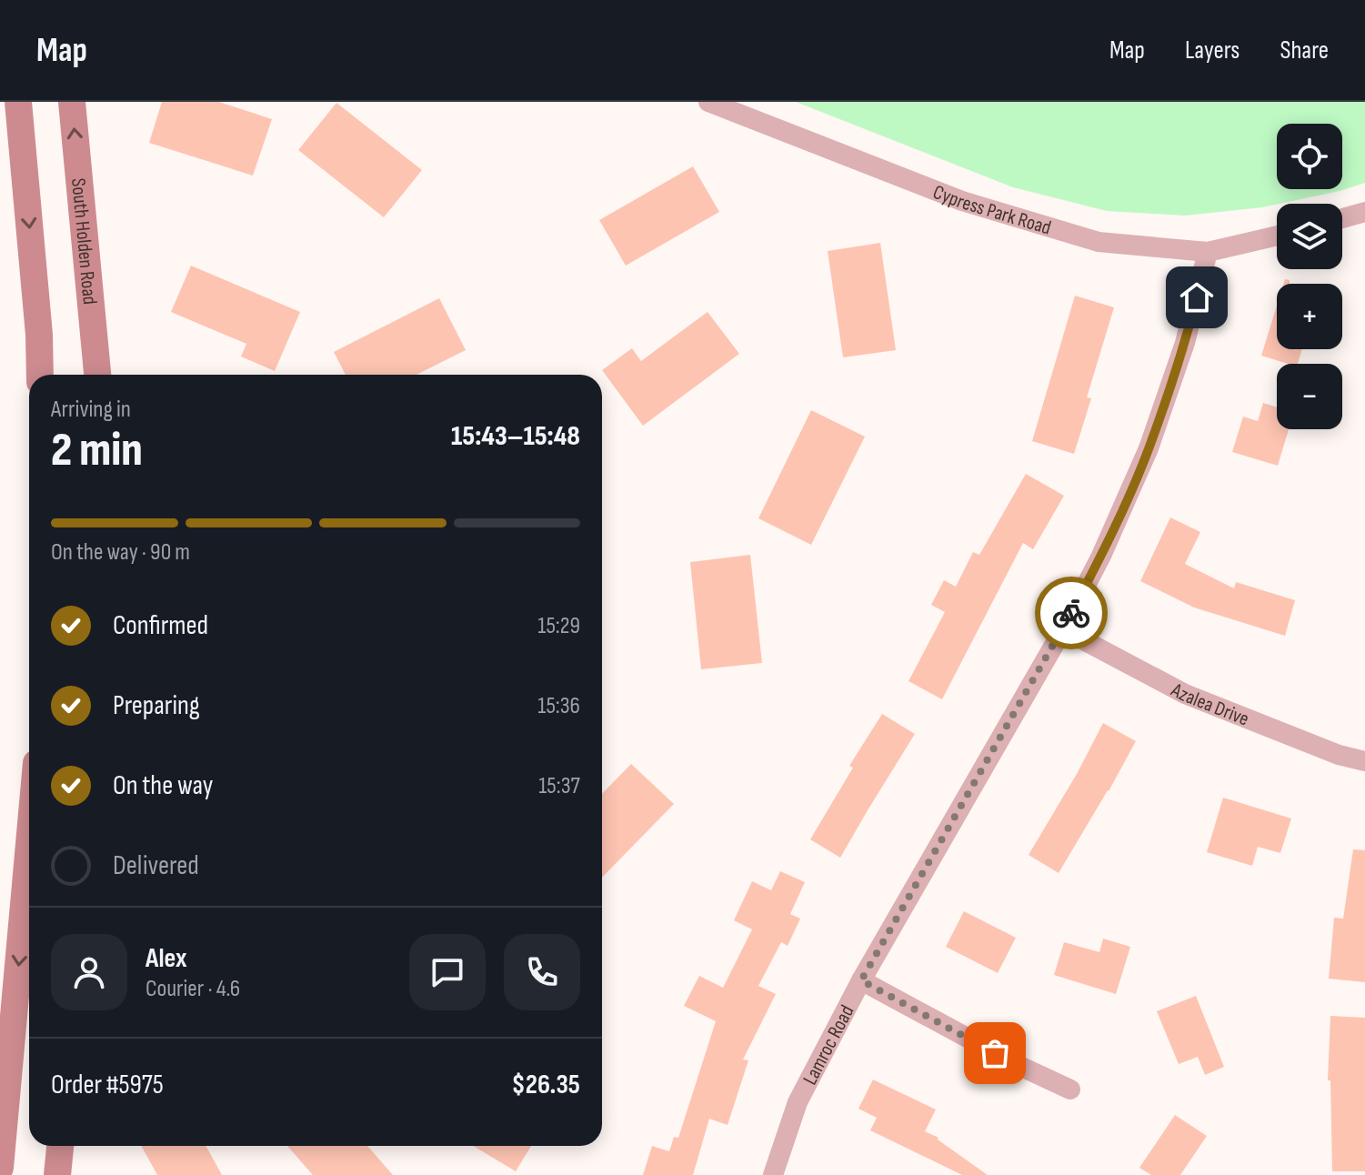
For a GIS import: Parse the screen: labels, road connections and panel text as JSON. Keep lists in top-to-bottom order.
{
  "streets": {
    "main road": ["South Holden Road"],
    "street": ["Cypress Park Road", "Azalea Drive", "Lamroc Road"]
  },
  "crossings": [
    ["Cypress Park Road", "Lamroc Road"],
    ["Azalea Drive", "Lamroc Road"]
  ],
  "page": {
    "header": "Map",
    "nav": ["Map", "Layers", "Share"],
    "map_buttons": ["+", "−"],
    "heading": ["2 min", "Arriving in", "15:43–15:48"],
    "panel": [
      "Alex",
      "Courier · 4.6",
      "Order #5975",
      "$26.35"
    ],
    "bar": "On the way · 90 m",
    "list": [
      ["Confirmed", "15:29"],
      ["Preparing", "15:36"],
      ["On the way", "15:37"],
      "Delivered"
    ]
  }
}
